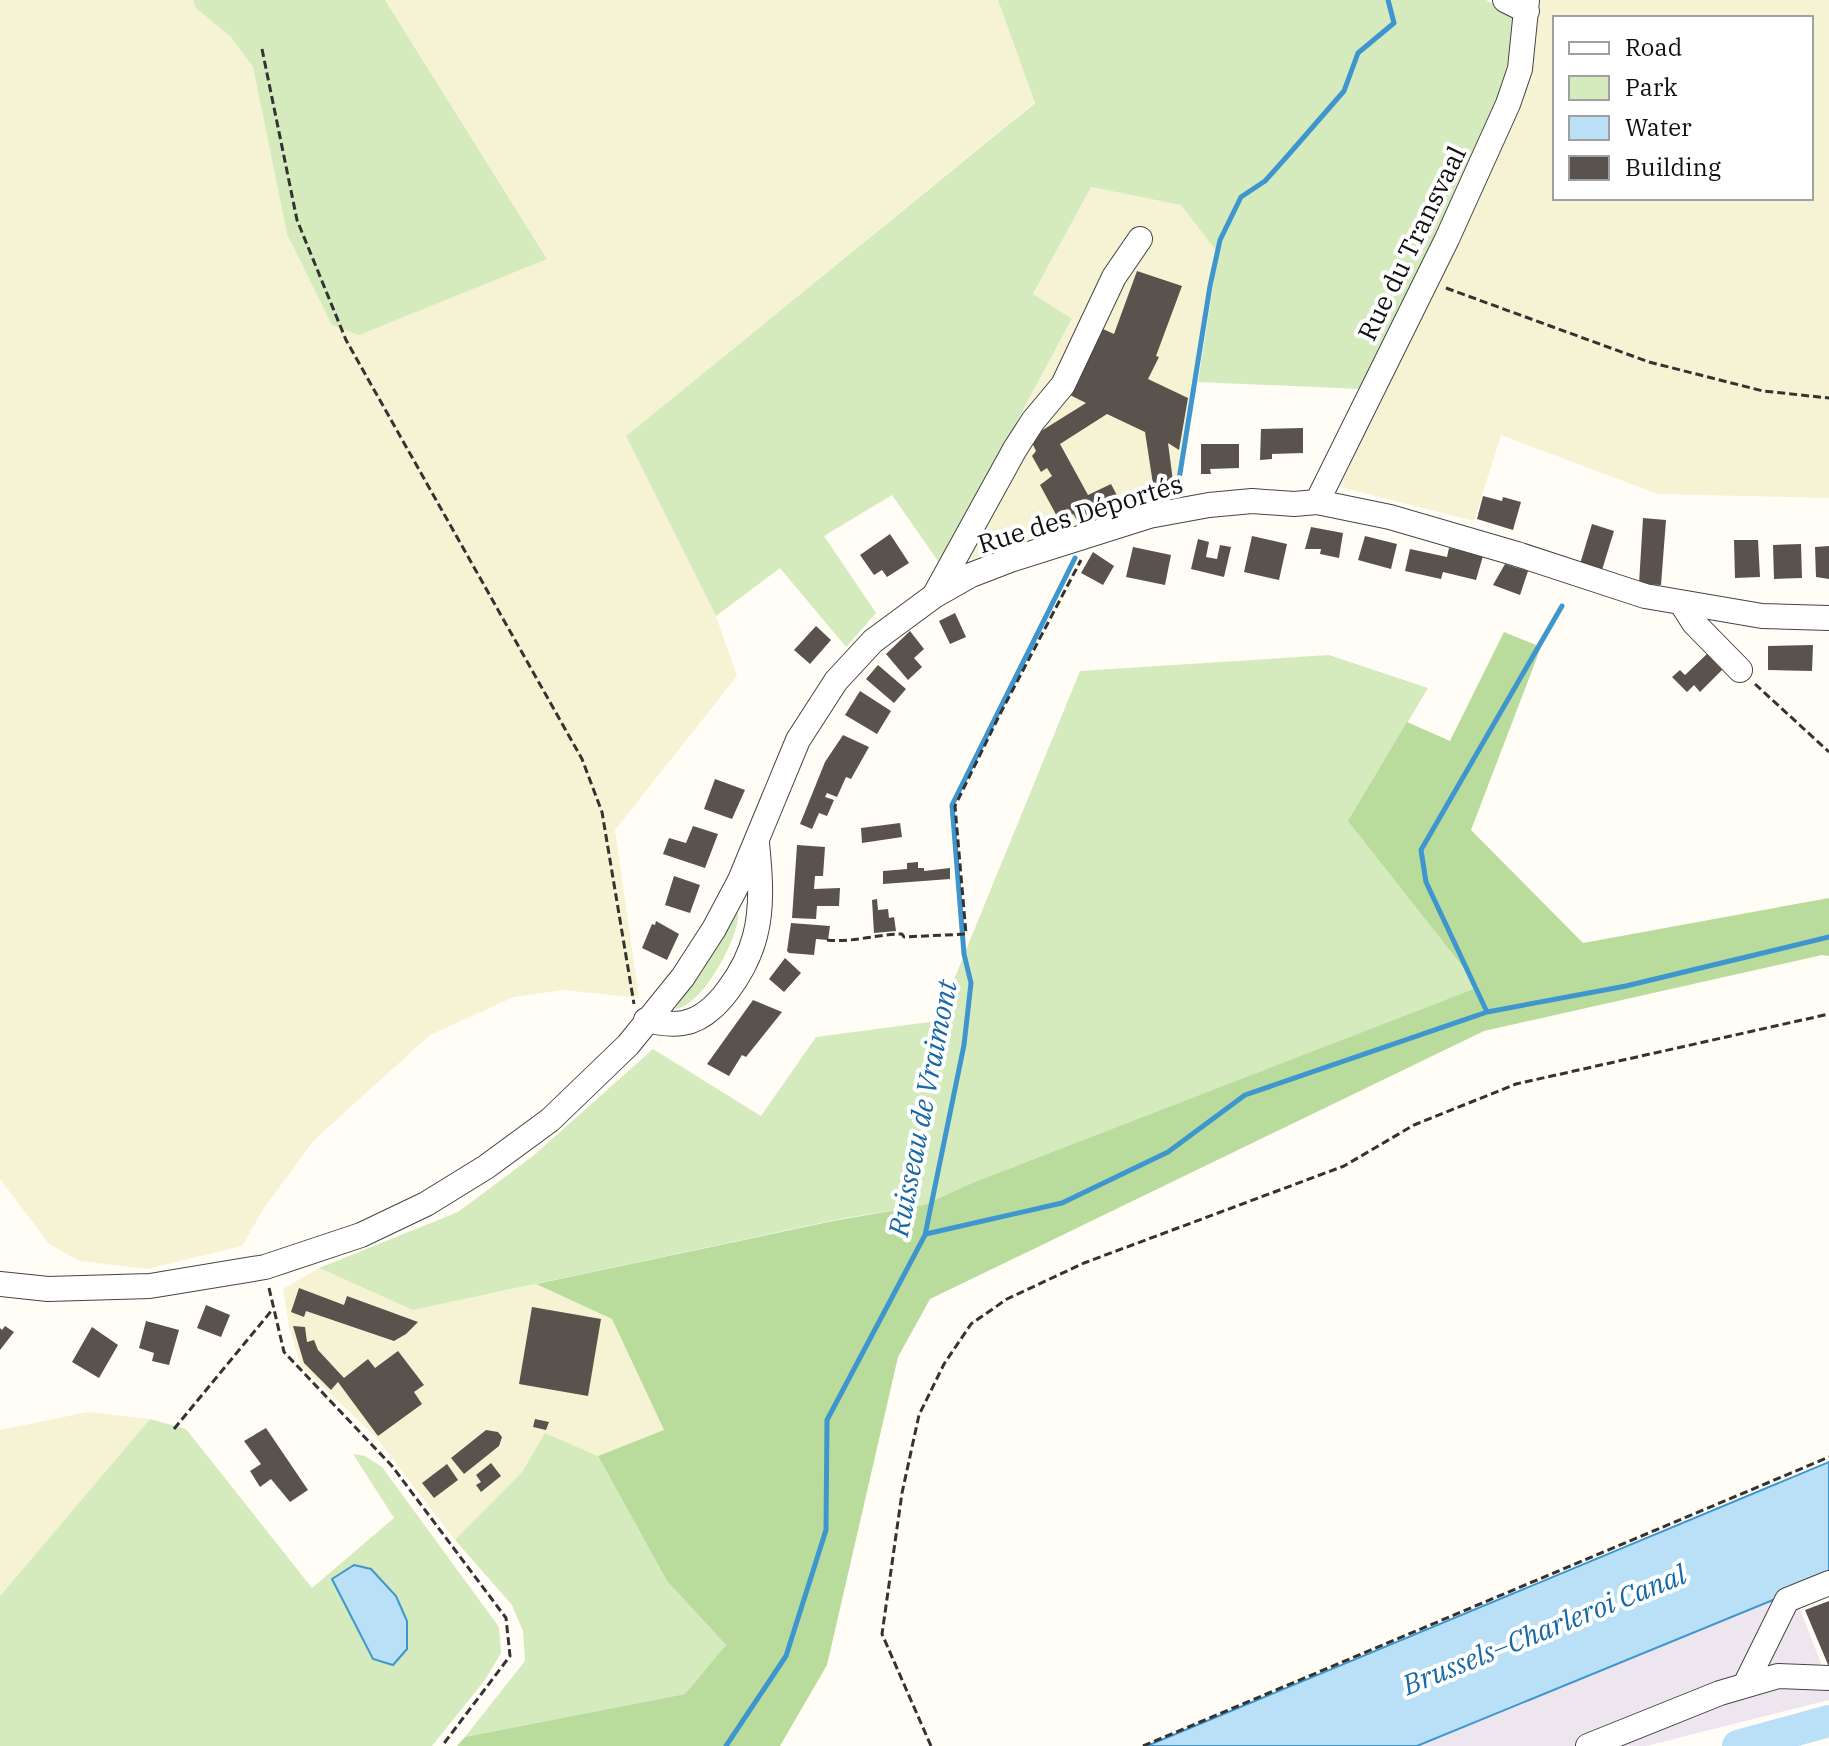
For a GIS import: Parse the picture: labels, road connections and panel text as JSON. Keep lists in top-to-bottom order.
{
  "streets": {
    "street": ["Rue du Transvaal", "Rue des Déportés"]
  },
  "crossings": [
    ["Rue du Transvaal", "Rue des Déportés"]
  ],
  "water": ["Ruisseau de Vraimont", "Brussels–Charleroi Canal"],
  "legend": [
    "Road",
    "Park",
    "Water",
    "Building"
  ]
}
